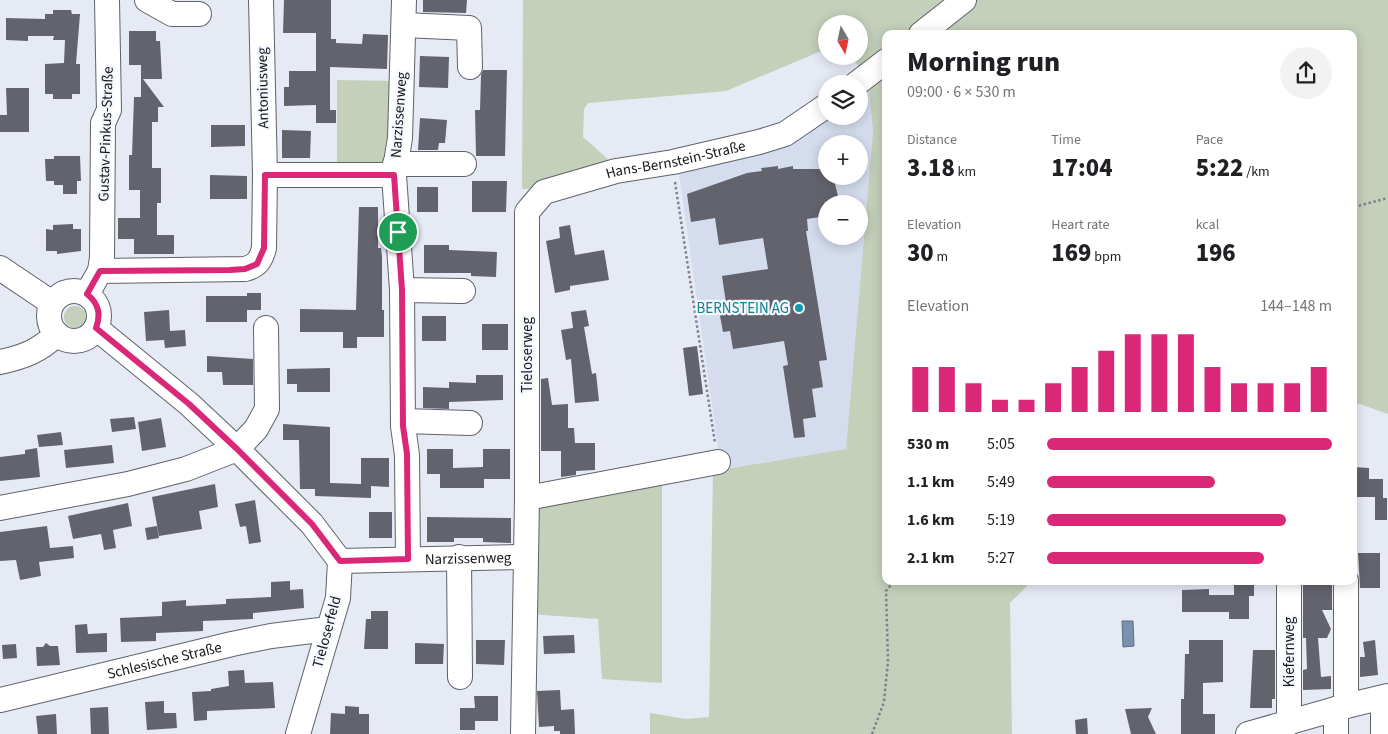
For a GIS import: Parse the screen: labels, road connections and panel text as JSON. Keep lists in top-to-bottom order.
{
  "streets": {
    "street": [
      "Antoniusweg",
      "Narzissenweg",
      "Gustav-Pinkus-Straße",
      "Hans-Bernstein-Straße",
      "Tieloserweg",
      "Tieloserfeld",
      "Kiefernweg",
      "Schlesische Straße"
    ]
  },
  "crossings": [
    ["Antoniusweg", "Gustav-Pinkus-Straße"],
    ["Narzissenweg", "Tieloserweg"],
    ["Narzissenweg", "Tieloserfeld"],
    ["Hans-Bernstein-Straße", "Tieloserweg"],
    ["Tieloserfeld", "Schlesische Straße"]
  ],
  "places": ["BERNSTEIN AG"],
  "north": "bottom",
  "page": {
    "map_buttons": ["+", "−"],
    "heading": ["Morning run", "09:00 · 6 × 530 m"],
    "stats": [
      ["Distance", "3.18 km"],
      ["Time", "17:04"],
      ["Pace", "5:22 /km"],
      ["Elevation", "30 m"],
      ["Heart rate", "169 bpm"],
      ["kcal", "196"]
    ],
    "chart": ["Elevation", "144–148 m"],
    "list": [
      {
        "name": "530 m",
        "note": "5:05"
      },
      {
        "name": "1.1 km",
        "note": "5:49"
      },
      {
        "name": "1.6 km",
        "note": "5:19"
      },
      {
        "name": "2.1 km",
        "note": "5:27"
      }
    ]
  }
}
